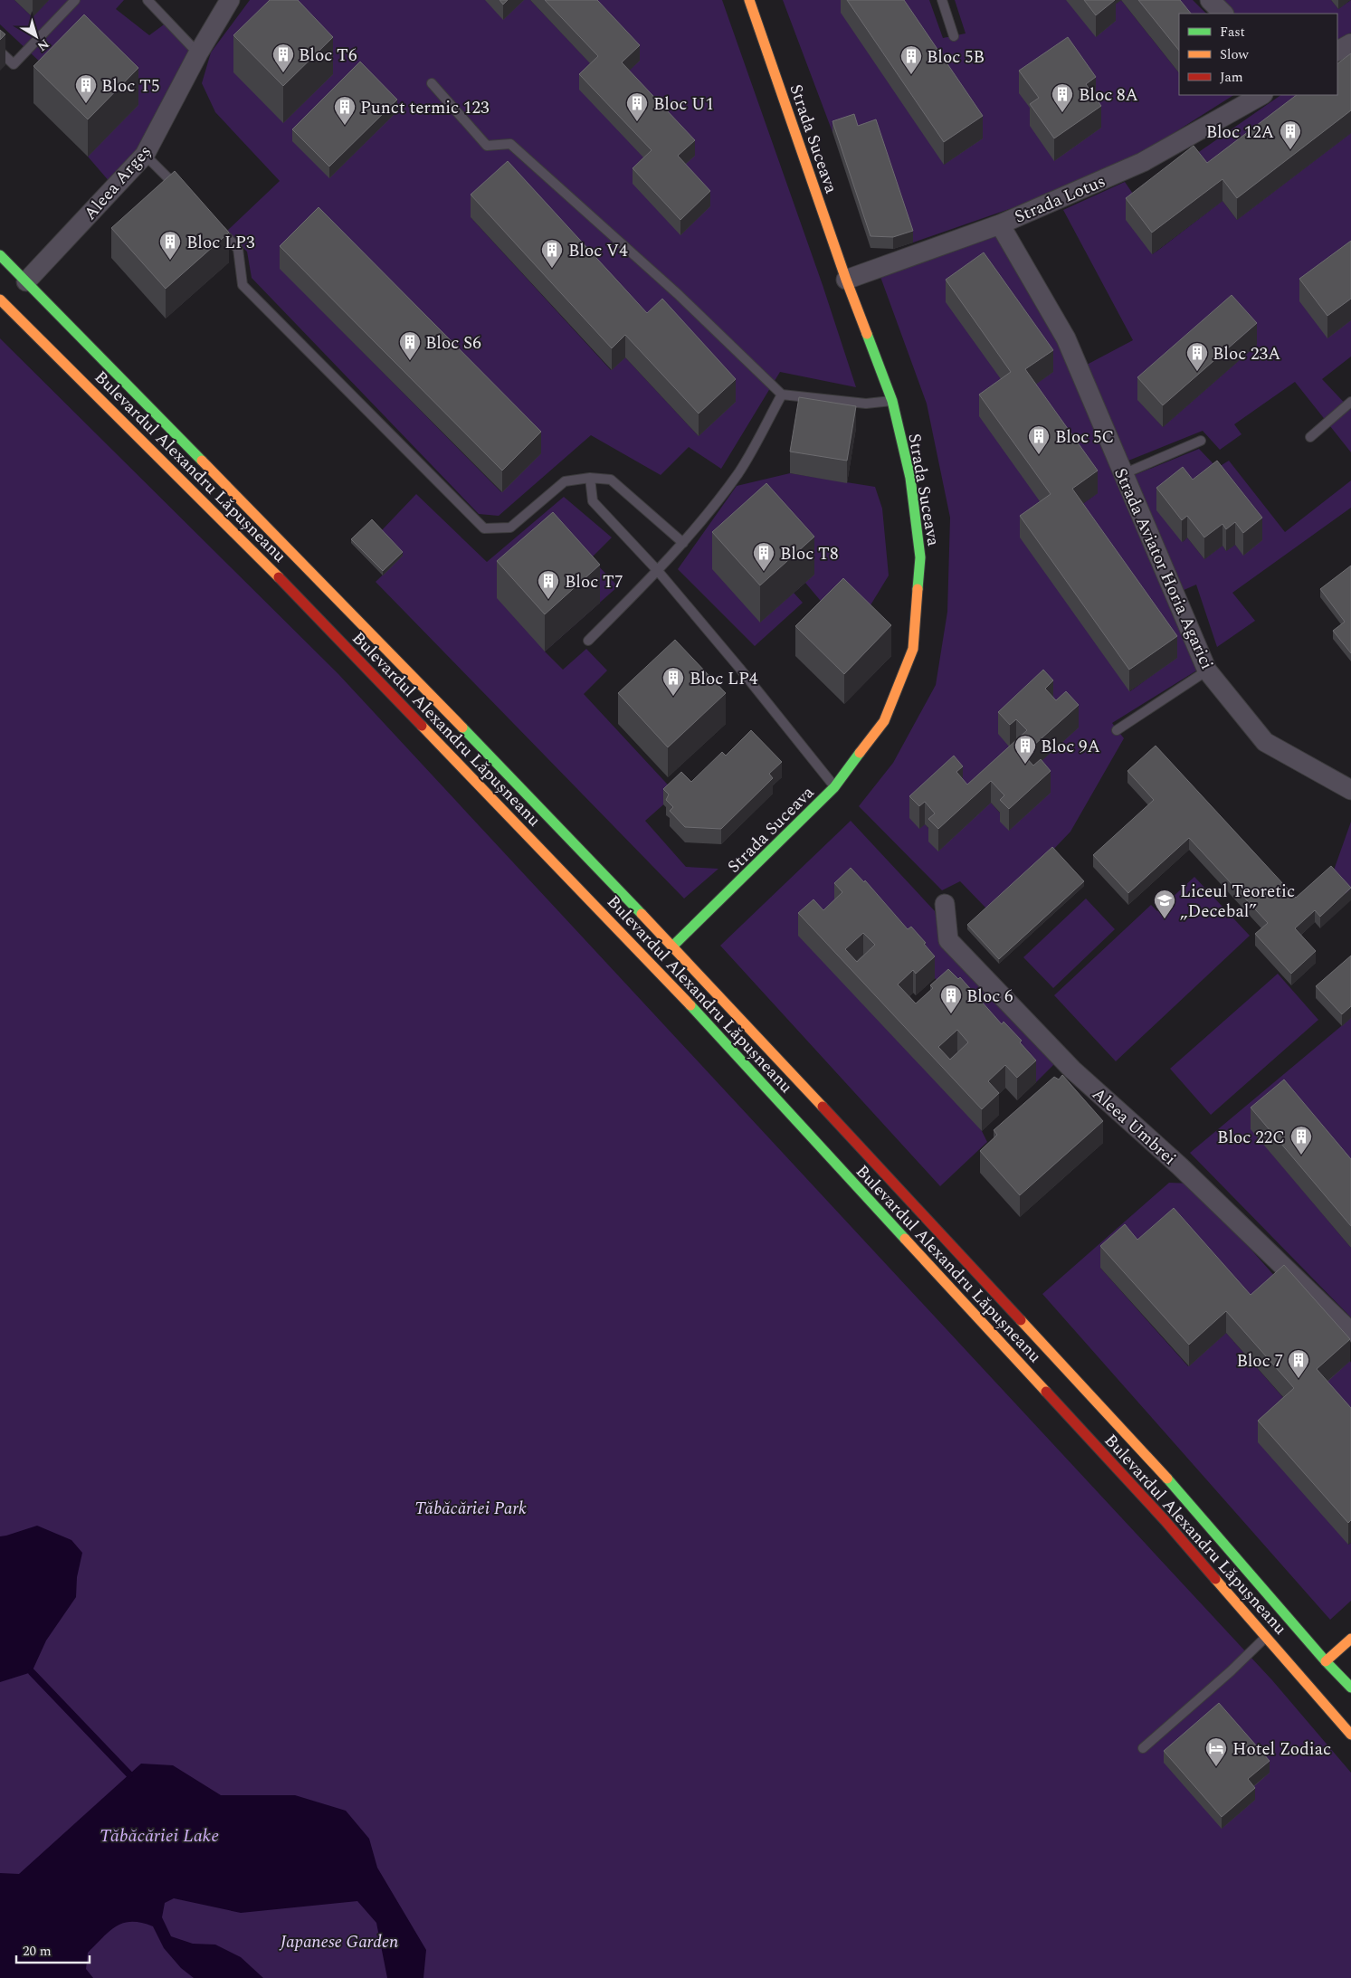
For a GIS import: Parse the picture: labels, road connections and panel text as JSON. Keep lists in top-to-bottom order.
{
  "streets": {
    "main road": ["Strada Suceava", "Bulevardul Alexandru Lăpușneanu"],
    "street": [
      "Aleea Argeș",
      "Strada Lotus",
      "Strada Aviator Horia Agarici",
      "Aleea Umbrei"
    ]
  },
  "crossings": [
    ["Strada Suceava", "Strada Lotus"],
    ["Strada Suceava", "Bulevardul Alexandru Lăpușneanu"],
    ["Aleea Argeș", "Bulevardul Alexandru Lăpușneanu"],
    ["Strada Lotus", "Strada Aviator Horia Agarici"]
  ],
  "water": ["Tăbăcăriei Lake"],
  "parks": ["Tăbăcăriei Park", "Japanese Garden"],
  "places": {
    "building": [
      "Bloc T6",
      "Bloc 5B",
      "Bloc T5",
      "Bloc 8A",
      "Bloc U1",
      "Punct termic 123",
      "Bloc 12A",
      "Bloc LP3",
      "Bloc V4",
      "Bloc S6",
      "Bloc 23A",
      "Bloc 5C",
      "Bloc T8",
      "Bloc T7",
      "Bloc LP4",
      "Bloc 9A",
      "Bloc 6",
      "Bloc 22C",
      "Bloc 7"
    ],
    "school or university": ["Liceul Teoretic „Decebal”"],
    "hotel": ["Hotel Zodiac"]
  },
  "legend": ["Fast", "Slow", "Jam"],
  "scale_bar": "20 m",
  "north": "bottom right"
}
